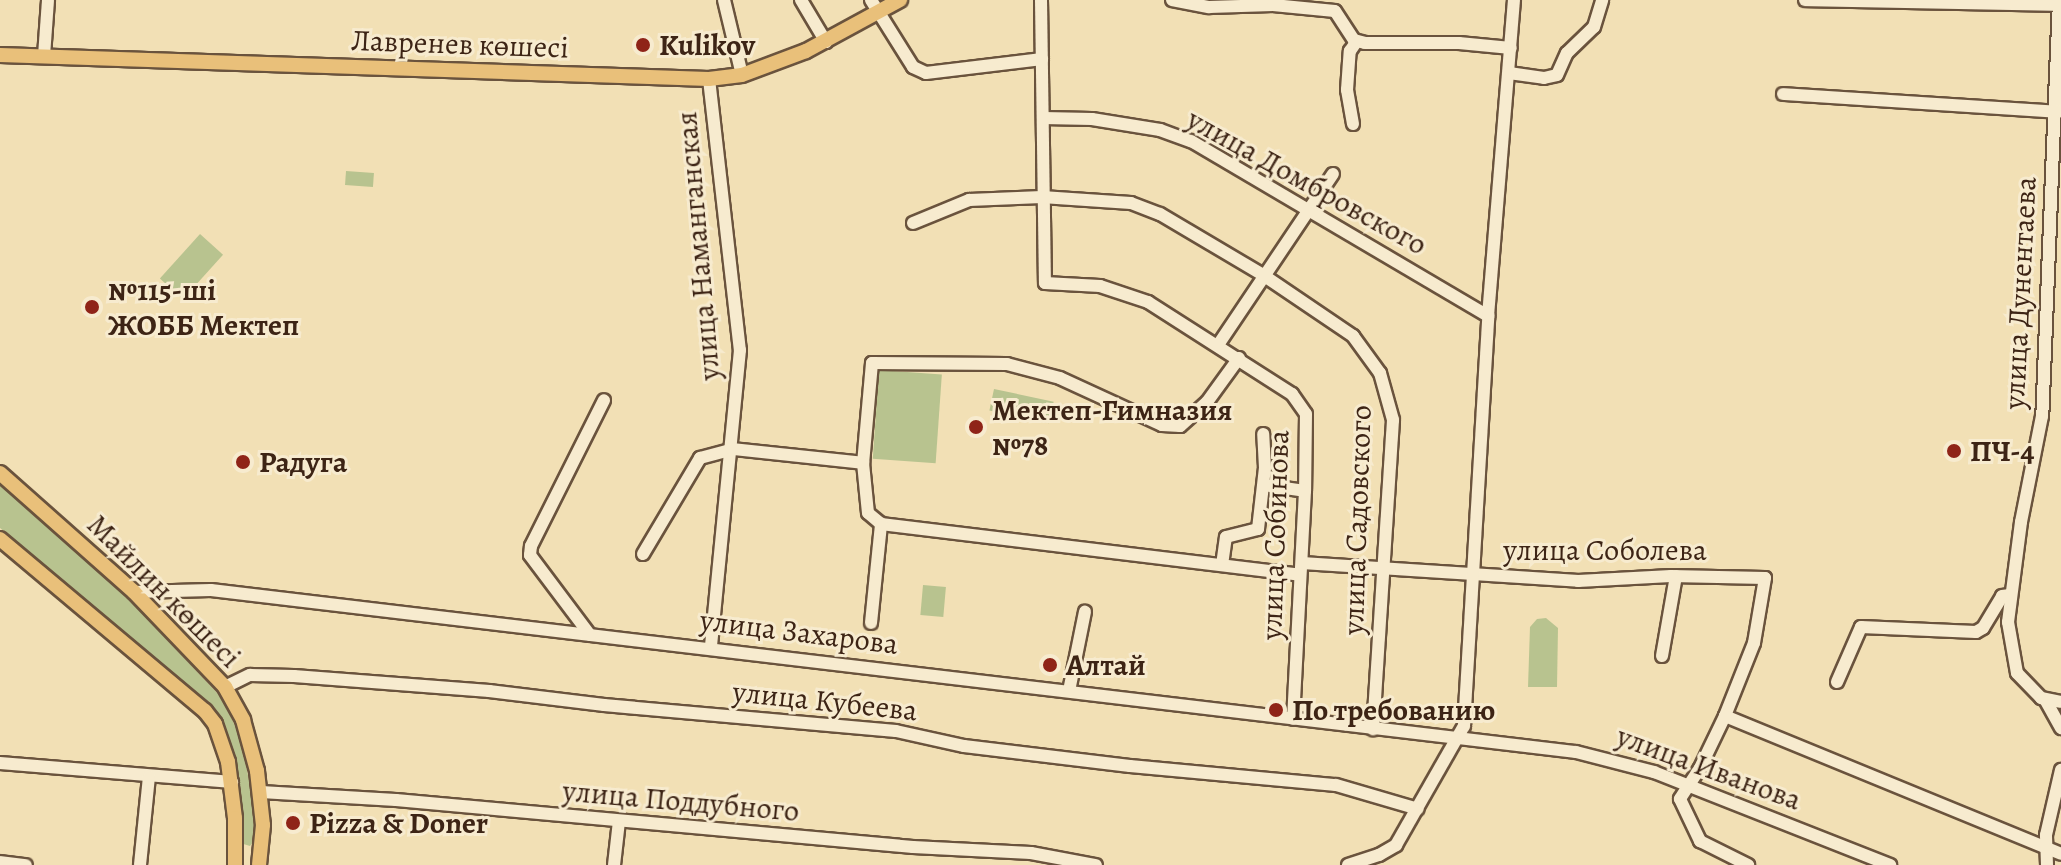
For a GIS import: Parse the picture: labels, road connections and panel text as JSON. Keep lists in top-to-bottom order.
{
  "streets": {
    "main road": ["Лавренев көшесі", "Майлин көшесі"],
    "street": [
      "улица Домбровского",
      "улица Наманганская",
      "улица Дунентаева",
      "улица Садовского",
      "улица Собинова",
      "улица Соболева",
      "улица Захарова",
      "улица Кубеева",
      "улица Иванова",
      "улица Поддубного"
    ]
  },
  "crossings": [
    ["Лавренев көшесі", "улица Наманганская"],
    ["улица Наманганская", "улица Захарова"],
    ["улица Садовского", "улица Собинова"],
    ["улица Садовского", "улица Соболева"],
    ["улица Садовского", "улица Захарова"],
    ["улица Собинова", "улица Соболева"],
    ["улица Собинова", "улица Захарова"],
    ["улица Соболева", "улица Иванова"],
    ["Майлин көшесі", "улица Захарова"],
    ["Майлин көшесі", "улица Кубеева"],
    ["Майлин көшесі", "улица Поддубного"],
    ["улица Захарова", "улица Иванова"]
  ],
  "places": [
    "Kulikov",
    "№115-ші ЖОББ Мектеп",
    "Мектеп-Гимназия №78",
    "ПЧ-4",
    "Радуга",
    "Алтай",
    "По требованию",
    "Pizza & Doner"
  ]
}
